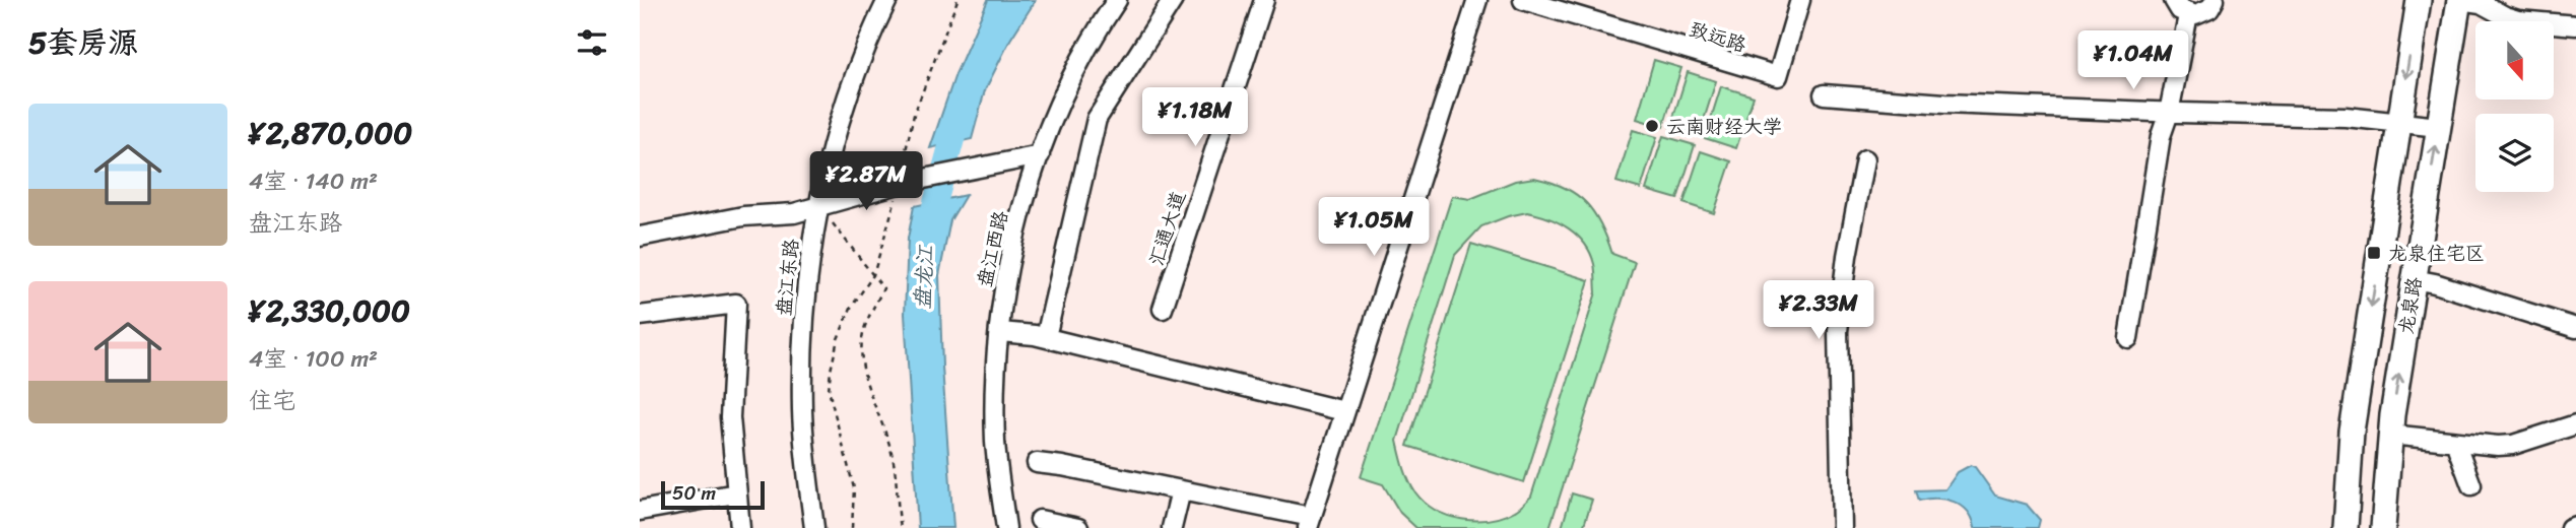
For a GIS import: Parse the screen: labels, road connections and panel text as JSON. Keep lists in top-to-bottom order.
{
  "streets": {
    "main road": ["龙泉路"],
    "street": [
      "致远路",
      "汇通大道",
      "盘江西路",
      "盘江东路"
    ]
  },
  "water": ["盘龙江"],
  "places": {
    "other": ["云南财经大学"],
    "transit": ["龙泉住宅区"]
  },
  "scale_bar": "50 m",
  "north": "bottom",
  "page": {
    "heading": "5套房源",
    "price": [
      "¥1.04M",
      "¥1.18M",
      "¥2.87M",
      "¥1.05M",
      "¥2.33M"
    ],
    "list": [
      {
        "name": "¥2,870,000",
        "note": "4室 · 140 m² · 盘江东路"
      },
      {
        "name": "¥2,330,000",
        "note": "4室 · 100 m² · 住宅"
      }
    ],
    "scale": "50 m"
  }
}
